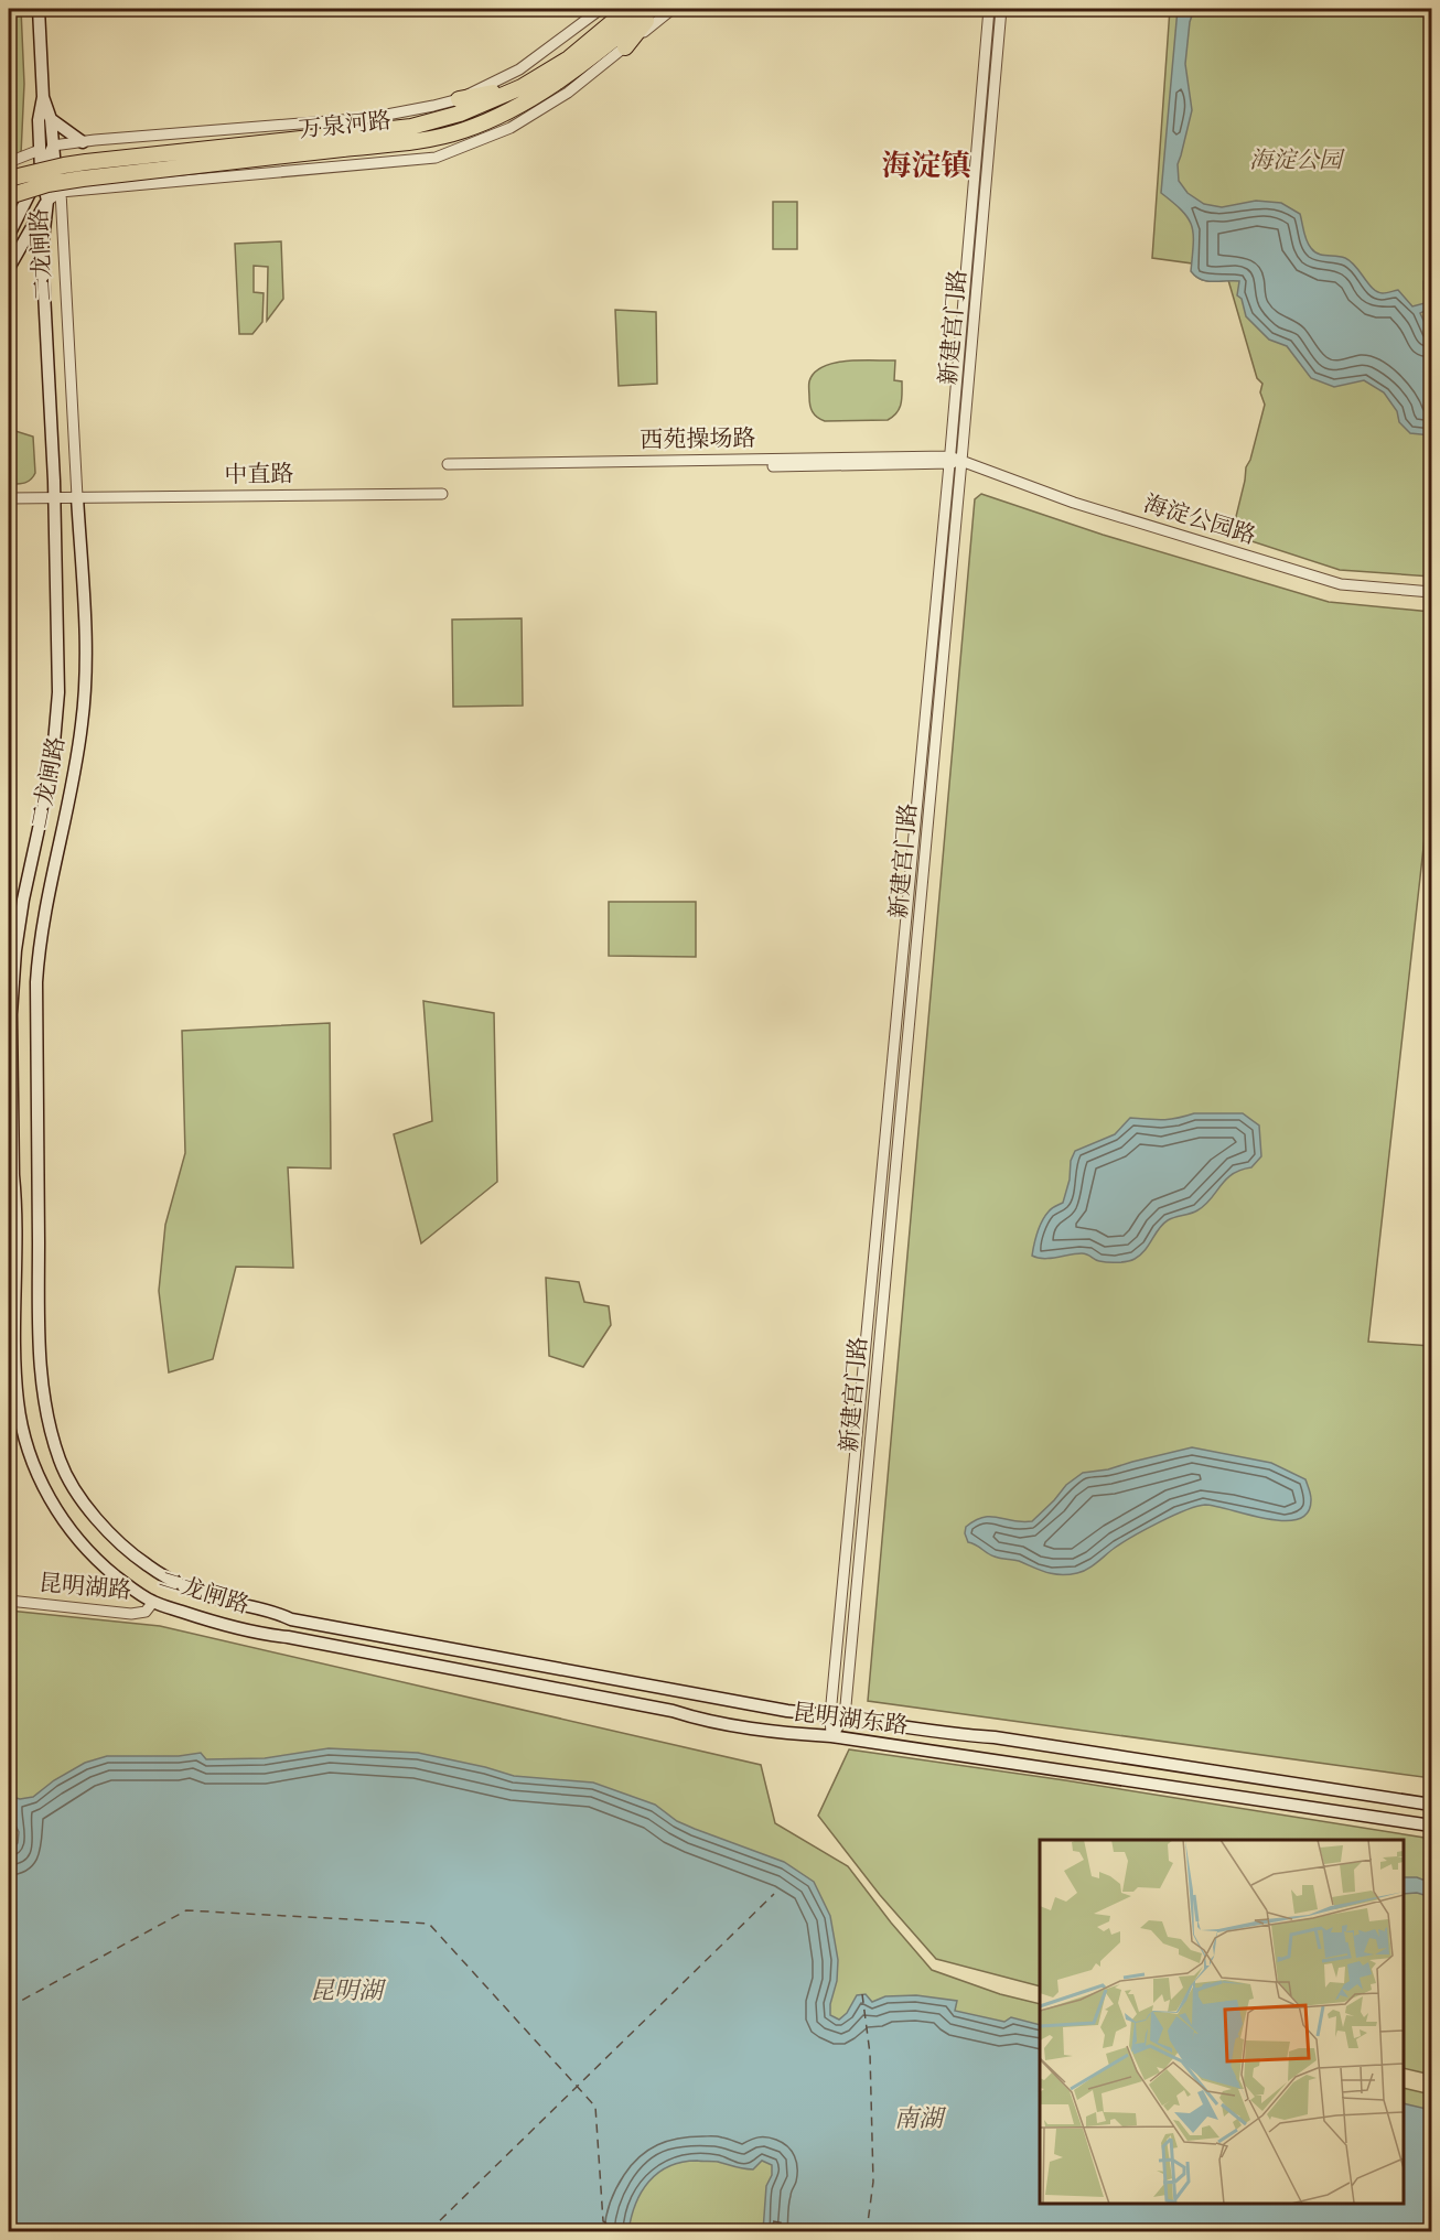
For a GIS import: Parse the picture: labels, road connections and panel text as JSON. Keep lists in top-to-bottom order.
{
  "streets": {
    "highway": ["万泉河路"],
    "main road": ["二龙闸路", "昆明湖东路"],
    "street": [
      "新建宫门路",
      "西苑操场路",
      "中直路",
      "海淀公园路",
      "昆明湖路"
    ]
  },
  "crossings": [
    ["万泉河路", "二龙闸路"],
    ["二龙闸路", "中直路"],
    ["二龙闸路", "昆明湖路"],
    ["二龙闸路", "昆明湖东路"],
    ["新建宫门路", "西苑操场路"],
    ["新建宫门路", "海淀公园路"],
    ["新建宫门路", "昆明湖东路"],
    ["西苑操场路", "海淀公园路"]
  ],
  "districts": ["海淀镇"],
  "water": ["昆明湖", "南湖"],
  "parks": ["海淀公园"]
}
